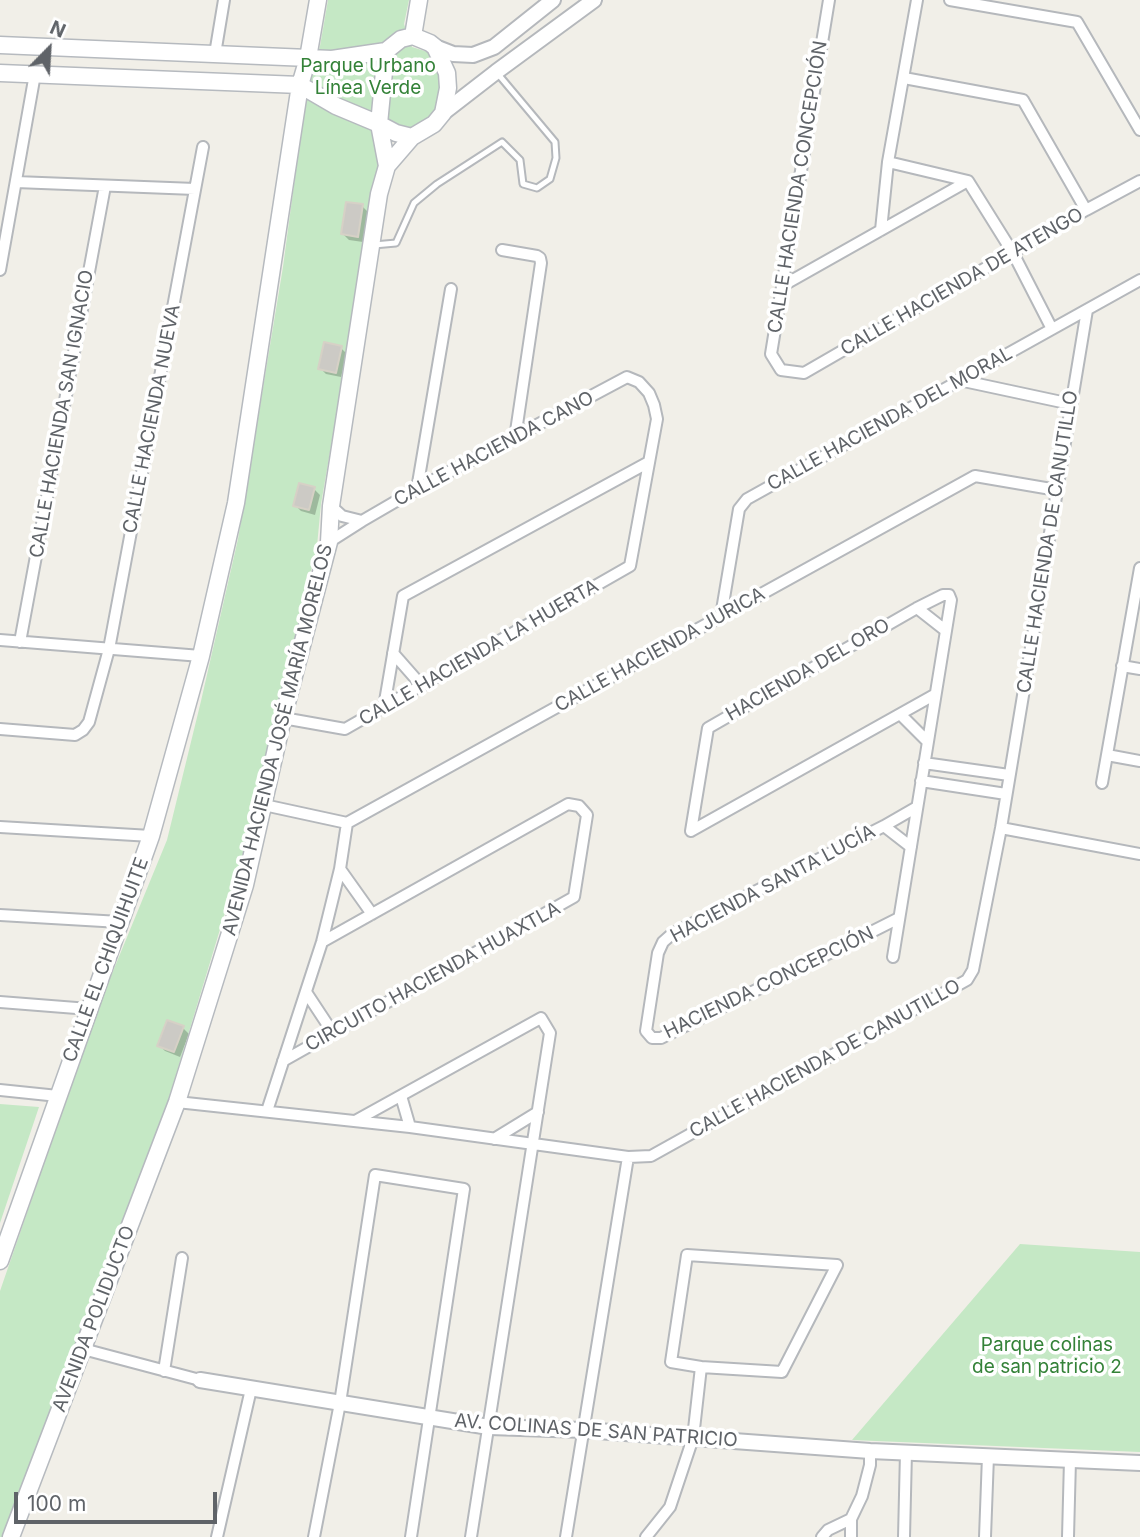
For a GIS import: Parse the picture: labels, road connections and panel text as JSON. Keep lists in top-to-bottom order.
{
  "streets": {
    "main road": ["AVENIDA HACIENDA JOSÉ MARÍA MORELOS", "CALLE EL CHIQUIHUITE", "AVENIDA POLIDUCTO"],
    "street": [
      "CALLE HACIENDA CONCEPCIÓN",
      "CALLE HACIENDA DE ATENGO",
      "CALLE HACIENDA SAN IGNACIO",
      "CALLE HACIENDA NUEVA",
      "CALLE HACIENDA DEL MORAL",
      "CALLE HACIENDA CANO",
      "CALLE HACIENDA DE CANUTILLO",
      "CALLE HACIENDA JURICA",
      "CALLE HACIENDA LA HUERTA",
      "HACIENDA DEL ORO",
      "HACIENDA SANTA LUCÍA",
      "CIRCUITO HACIENDA HUAXTLA",
      "HACIENDA CONCEPCIÓN",
      "AV. COLINAS DE SAN PATRICIO"
    ]
  },
  "crossings": [
    ["CALLE HACIENDA CONCEPCIÓN", "CALLE HACIENDA DE ATENGO"],
    ["CALLE HACIENDA DEL MORAL", "CALLE HACIENDA DE CANUTILLO"],
    ["CALLE HACIENDA DEL MORAL", "CALLE HACIENDA JURICA"],
    ["CALLE HACIENDA CANO", "CALLE HACIENDA LA HUERTA"],
    ["CALLE HACIENDA CANO", "AVENIDA HACIENDA JOSÉ MARÍA MORELOS"],
    ["CALLE HACIENDA DE CANUTILLO", "CALLE HACIENDA JURICA"],
    ["CALLE HACIENDA DE CANUTILLO", "AVENIDA HACIENDA JOSÉ MARÍA MORELOS"],
    ["CALLE HACIENDA DE CANUTILLO", "AVENIDA POLIDUCTO"],
    ["CALLE HACIENDA LA HUERTA", "AVENIDA HACIENDA JOSÉ MARÍA MORELOS"],
    ["AVENIDA HACIENDA JOSÉ MARÍA MORELOS", "AVENIDA POLIDUCTO"],
    ["HACIENDA SANTA LUCÍA", "HACIENDA CONCEPCIÓN"]
  ],
  "parks": ["Parque Urbano Línea Verde", "Parque colinas de san patricio 2"],
  "scale_bar": "100 m",
  "north": "top right"
}
